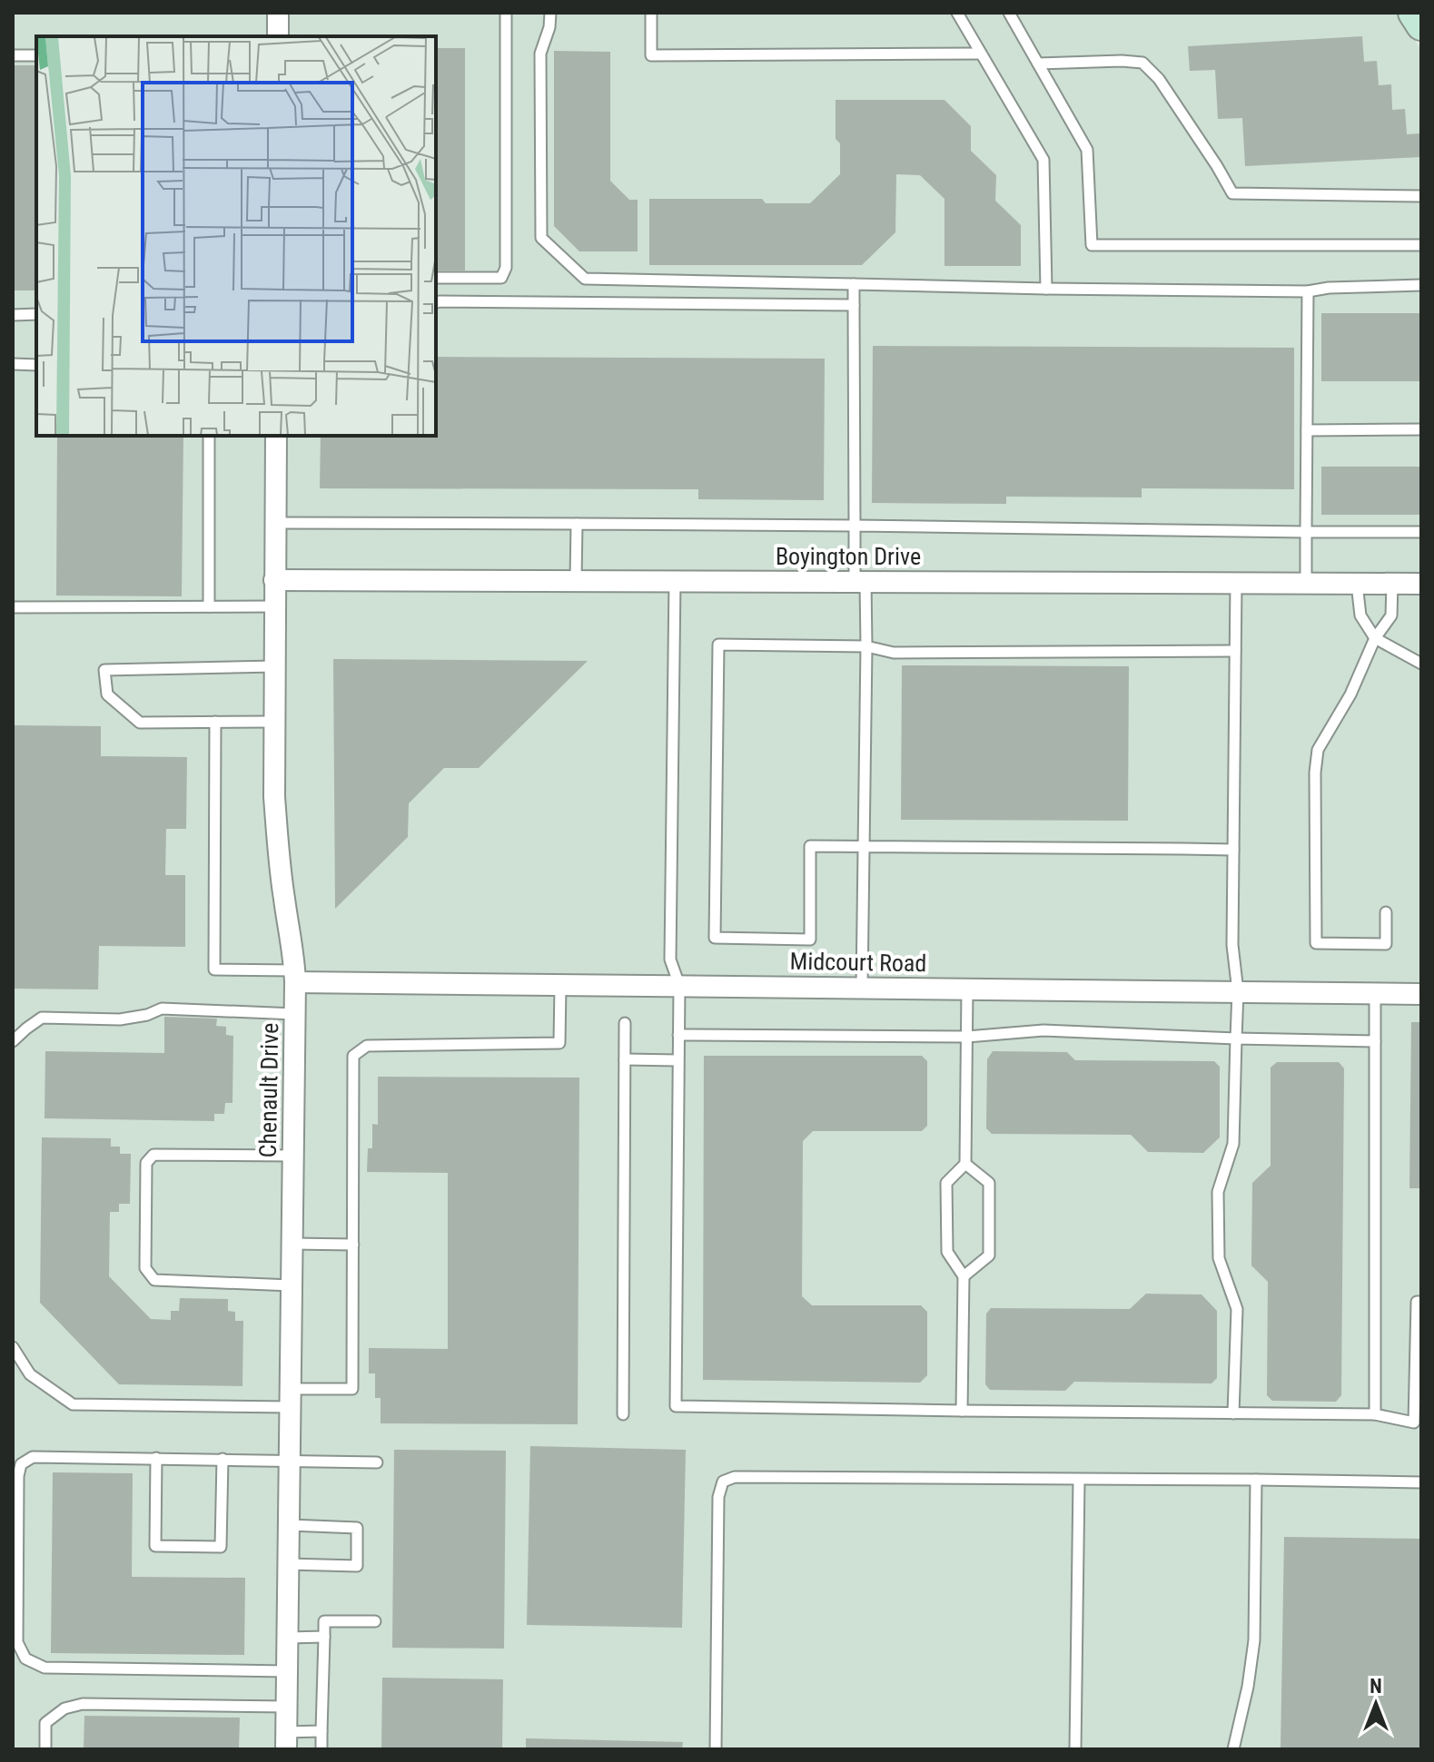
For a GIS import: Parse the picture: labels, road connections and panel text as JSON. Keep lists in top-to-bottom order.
{
  "streets": {
    "street": ["Boyington Drive", "Midcourt Road", "Chenault Drive"]
  },
  "crossings": [
    ["Boyington Drive", "Chenault Drive"],
    ["Midcourt Road", "Chenault Drive"]
  ],
  "north": "top"
}
